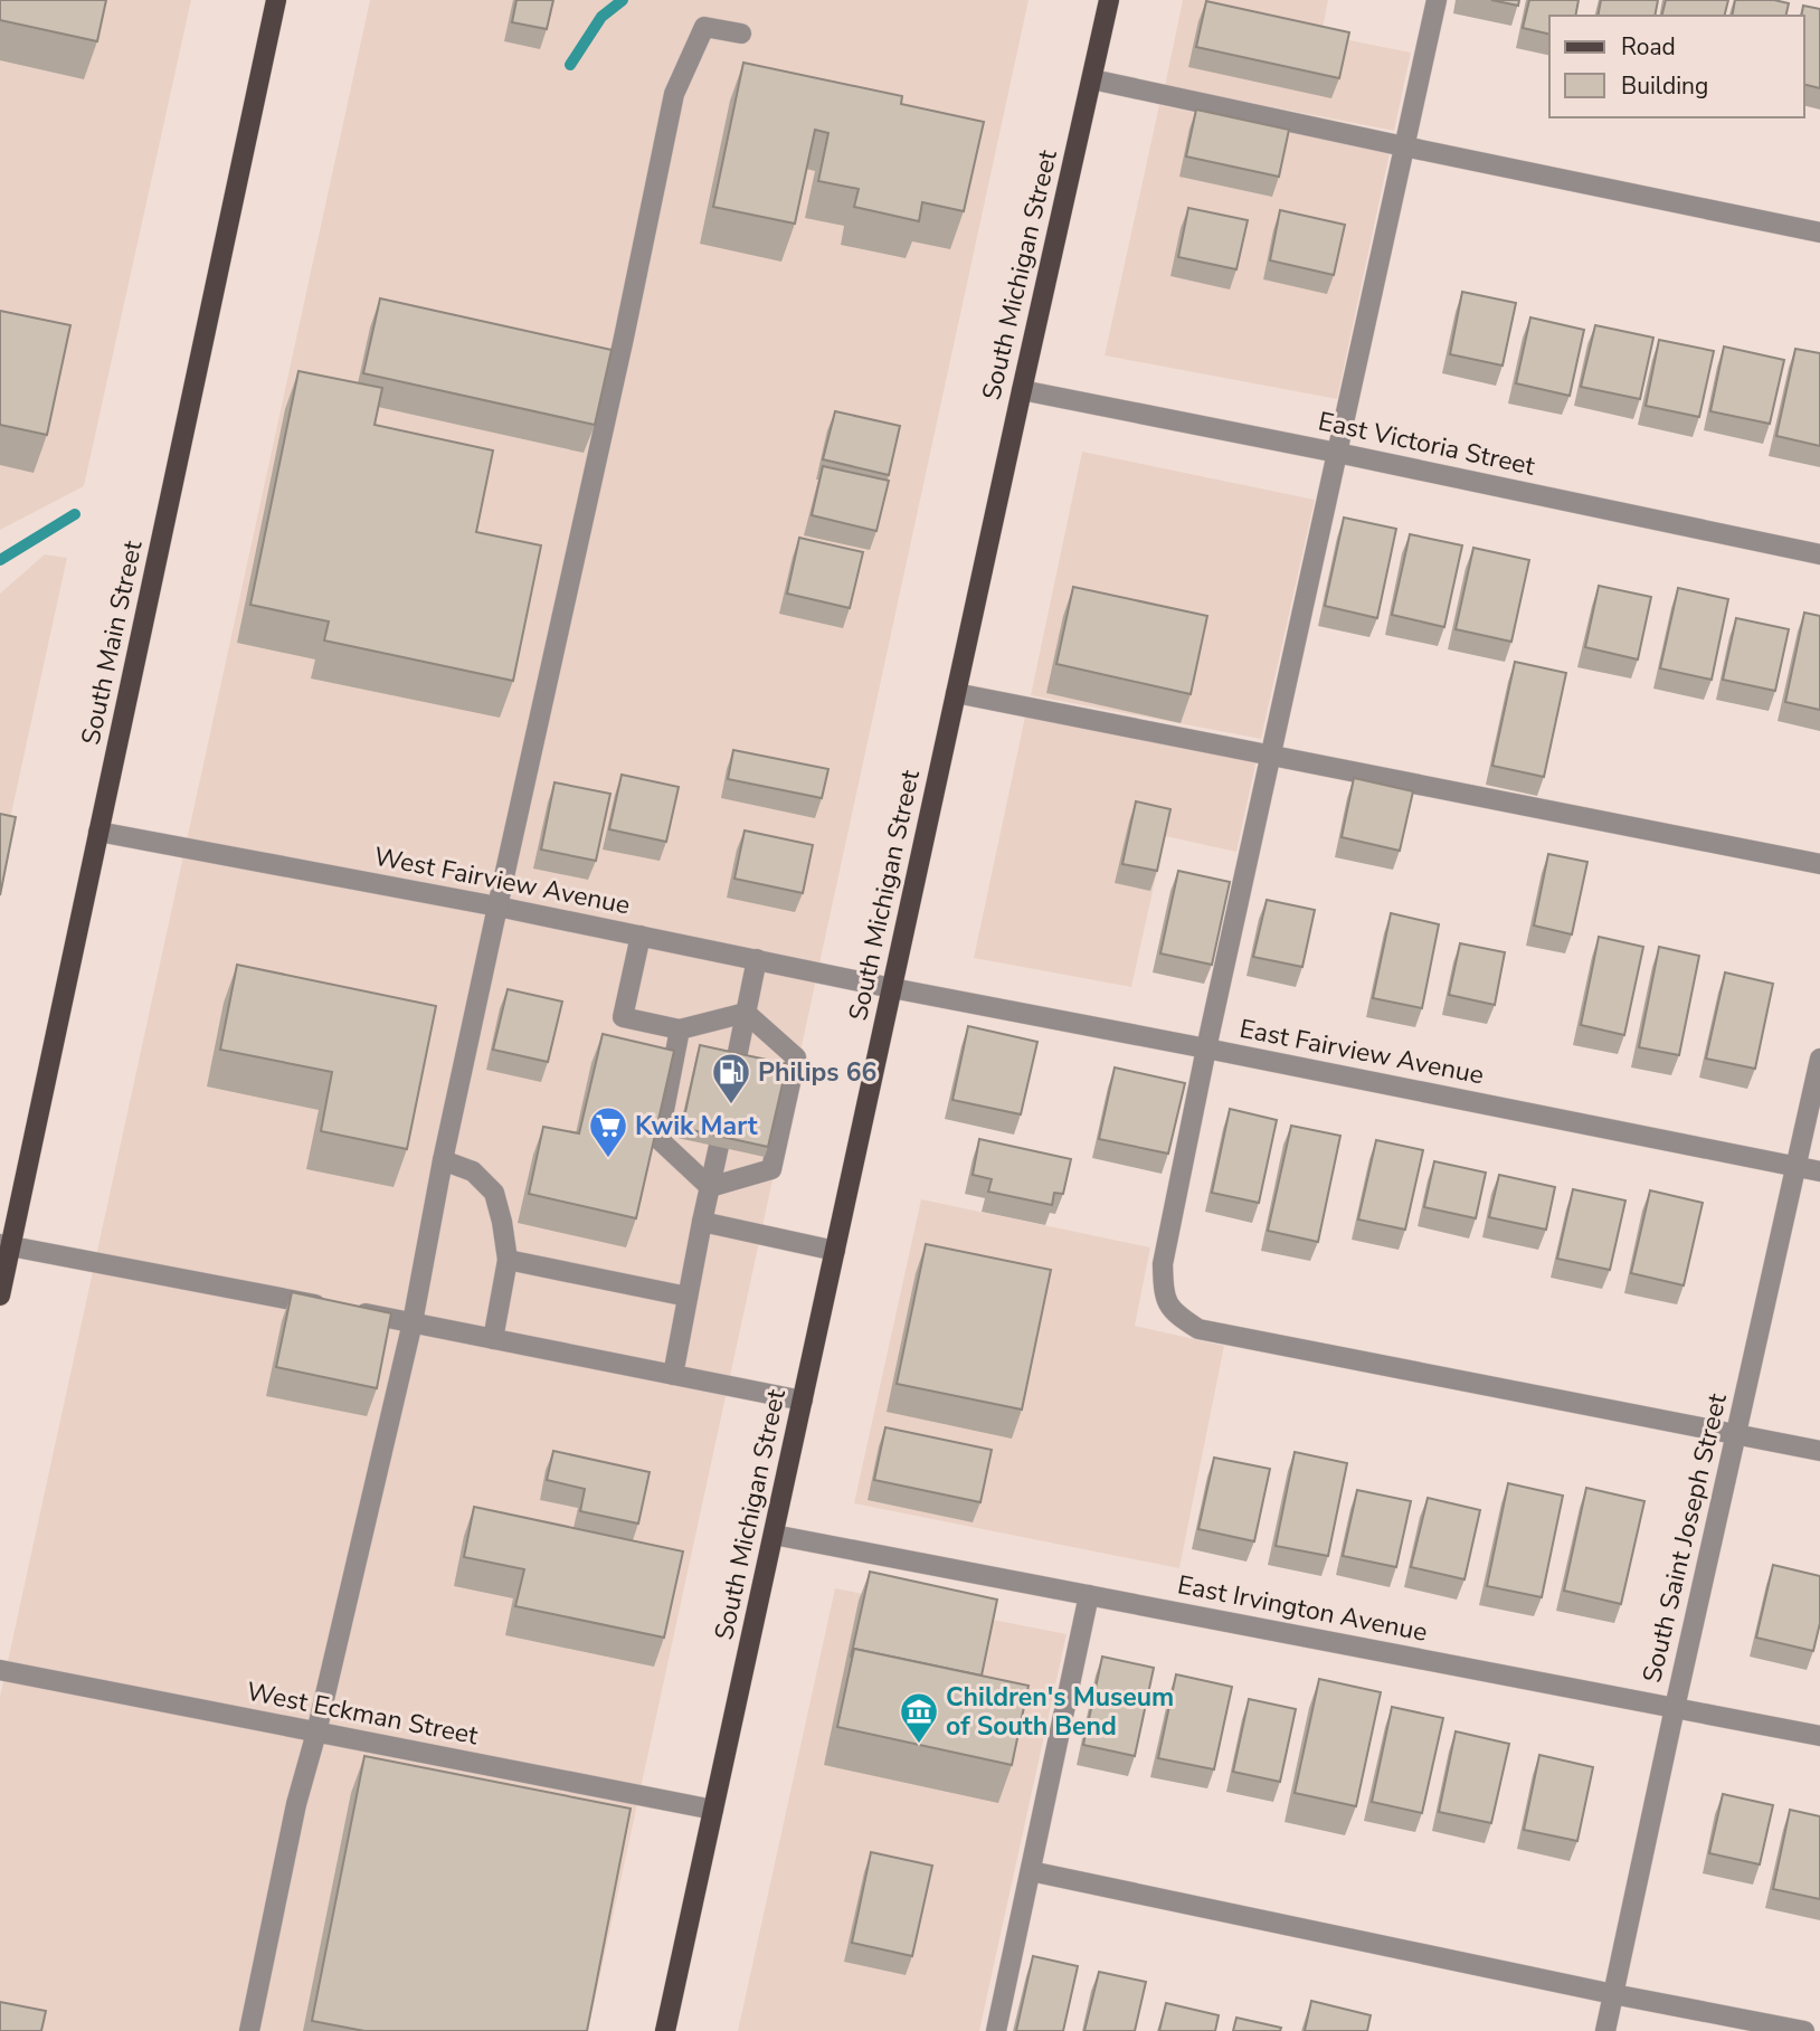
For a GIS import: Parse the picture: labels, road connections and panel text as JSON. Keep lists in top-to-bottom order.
{
  "streets": {
    "main road": ["South Michigan Street", "South Main Street"],
    "street": [
      "East Victoria Street",
      "West Fairview Avenue",
      "East Fairview Avenue",
      "South Saint Joseph Street",
      "East Irvington Avenue",
      "West Eckman Street"
    ]
  },
  "crossings": [
    ["South Michigan Street", "East Victoria Street"],
    ["South Michigan Street", "West Fairview Avenue"],
    ["South Michigan Street", "East Fairview Avenue"],
    ["South Michigan Street", "East Irvington Avenue"],
    ["South Michigan Street", "West Eckman Street"],
    ["South Main Street", "West Fairview Avenue"],
    ["West Fairview Avenue", "East Fairview Avenue"],
    ["East Fairview Avenue", "South Saint Joseph Street"],
    ["South Saint Joseph Street", "East Irvington Avenue"]
  ],
  "places": {
    "fuel station": ["Philips 66"],
    "supermarket": ["Kwik Mart"],
    "museum": ["Children's Museum of South Bend"]
  },
  "legend": ["Road", "Building"]
}
